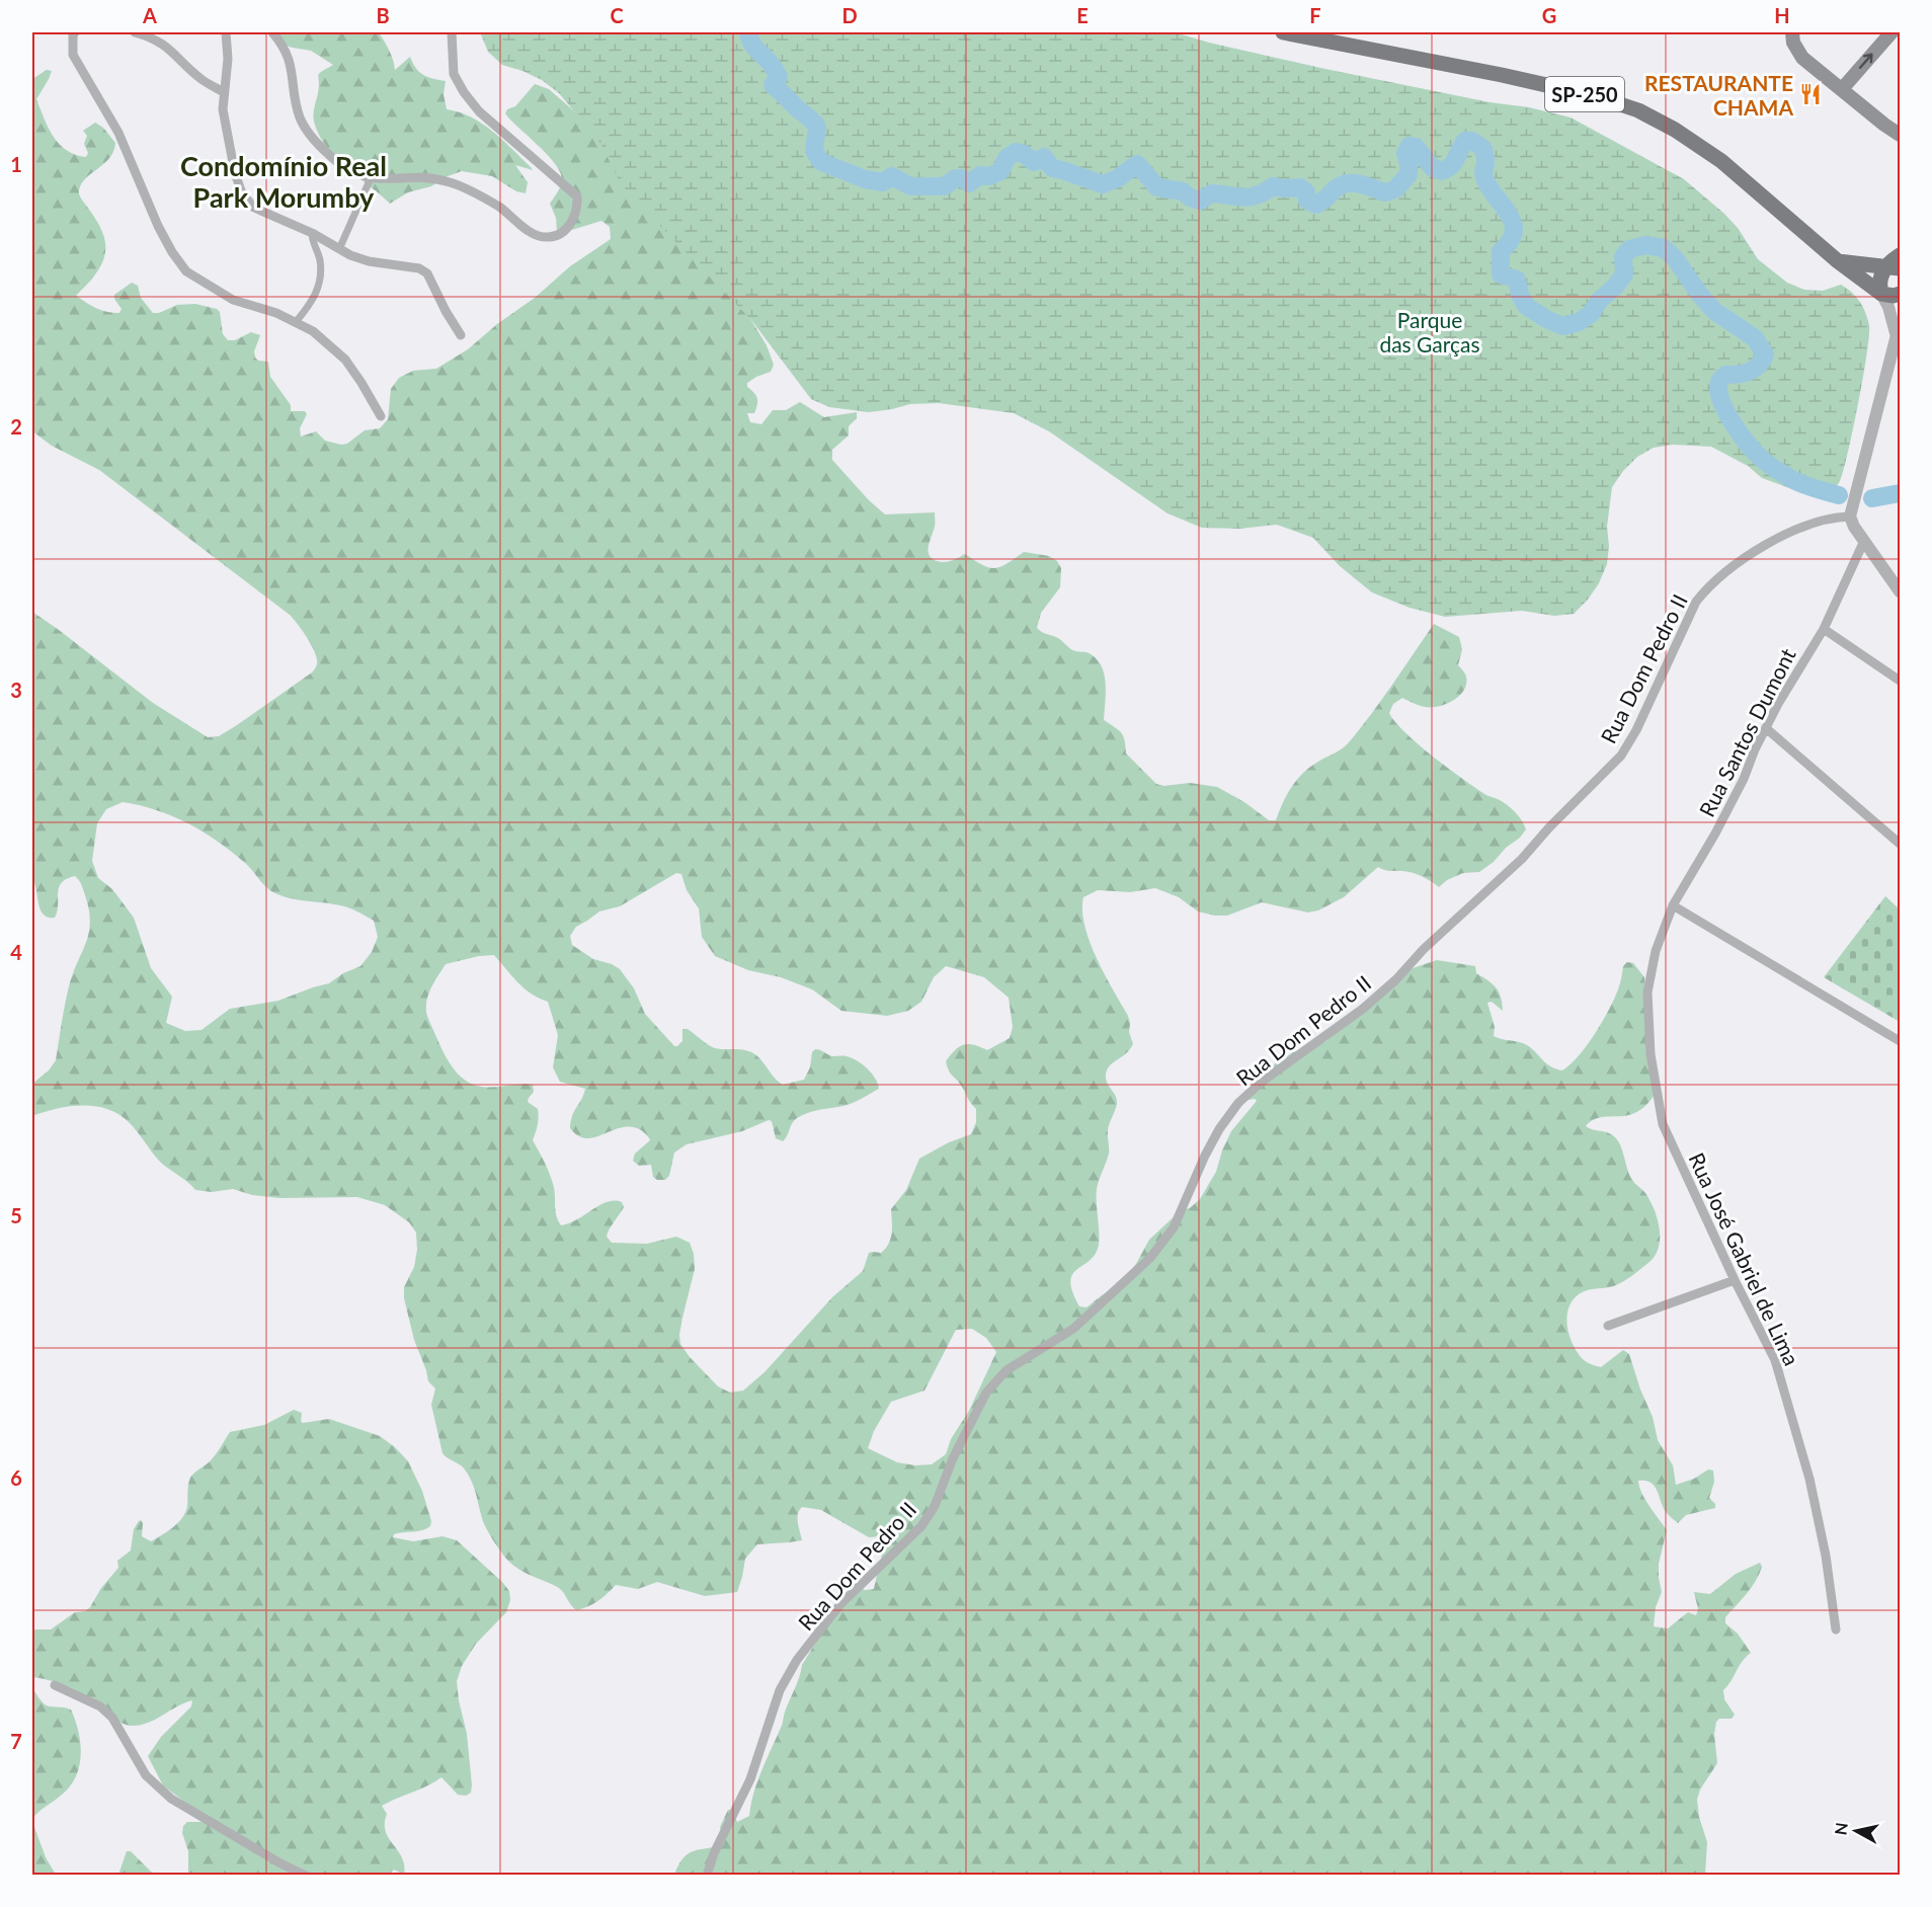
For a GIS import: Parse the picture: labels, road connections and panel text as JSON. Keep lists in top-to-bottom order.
{
  "streets": {
    "main road": ["SP-250"],
    "street": ["Rua Dom Pedro II", "Rua Santos Dumont", "Rua José Gabriel de Lima"]
  },
  "crossings": [
    ["Rua Santos Dumont", "Rua José Gabriel de Lima"]
  ],
  "districts": ["Condomínio Real Park Morumby"],
  "parks": ["Parque das Garças"],
  "places": {
    "restaurant": ["RESTAURANTE CHAMA"]
  },
  "north": "left",
  "grid": {
    "columns": [
      "A",
      "B",
      "C",
      "D",
      "E",
      "F",
      "G",
      "H"
    ],
    "rows": [
      "1",
      "2",
      "3",
      "4",
      "5",
      "6",
      "7"
    ]
  }
}
